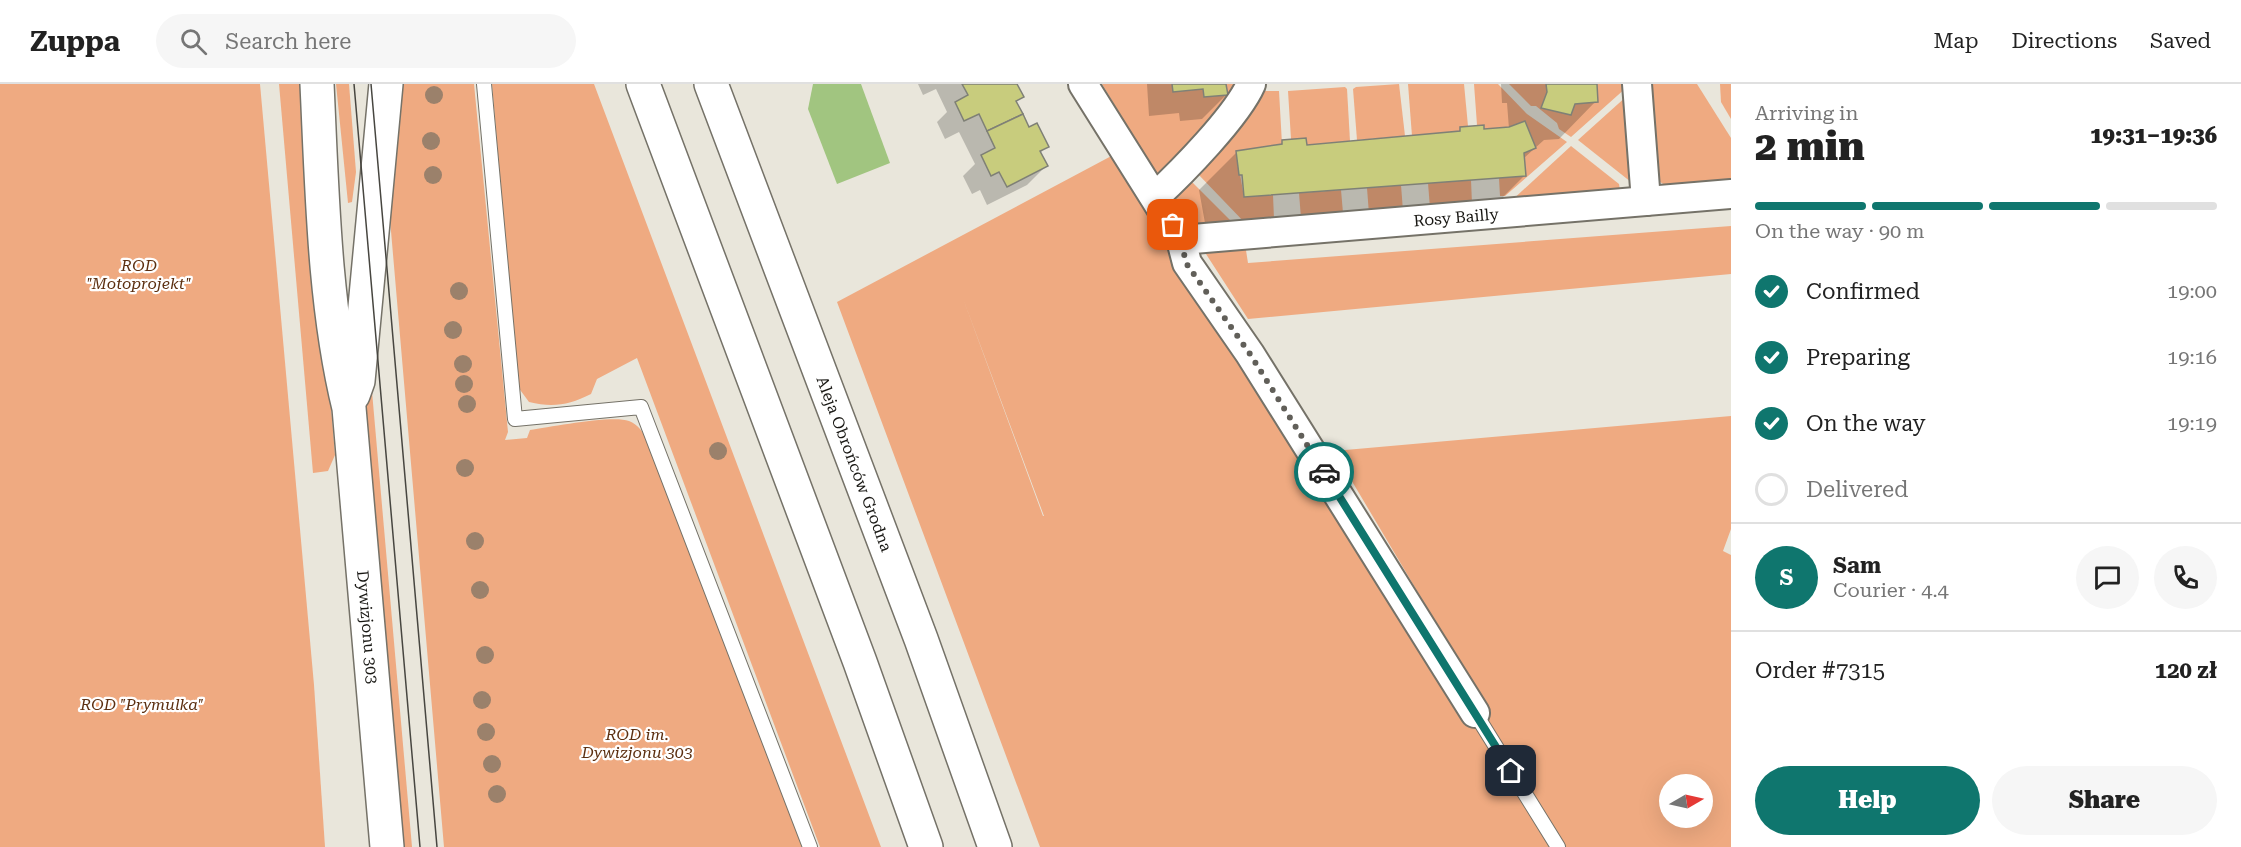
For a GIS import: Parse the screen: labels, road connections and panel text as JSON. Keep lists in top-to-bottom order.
{
  "streets": {
    "main road": ["Aleja Obrońców Grodna", "Dywizjonu 303"],
    "street": ["Rosy Bailly"]
  },
  "parks": ["ROD \"Motoprojekt\"", "ROD \"Prymulka\"", "ROD im. Dywizjonu 303"],
  "north": "right",
  "page": {
    "header": "Zuppa",
    "search": "Search here",
    "nav": ["Map", "Directions", "Saved"],
    "heading": ["2 min", "Arriving in", "19:31–19:36"],
    "panel": [
      "Sam",
      "Courier · 4.4",
      "Order #7315",
      "120 zł"
    ],
    "bar": "On the way · 90 m",
    "list": [
      ["Confirmed", "19:00"],
      ["Preparing", "19:16"],
      ["On the way", "19:19"],
      "Delivered"
    ],
    "round": "S",
    "buttons": ["Help", "Share"]
  }
}
